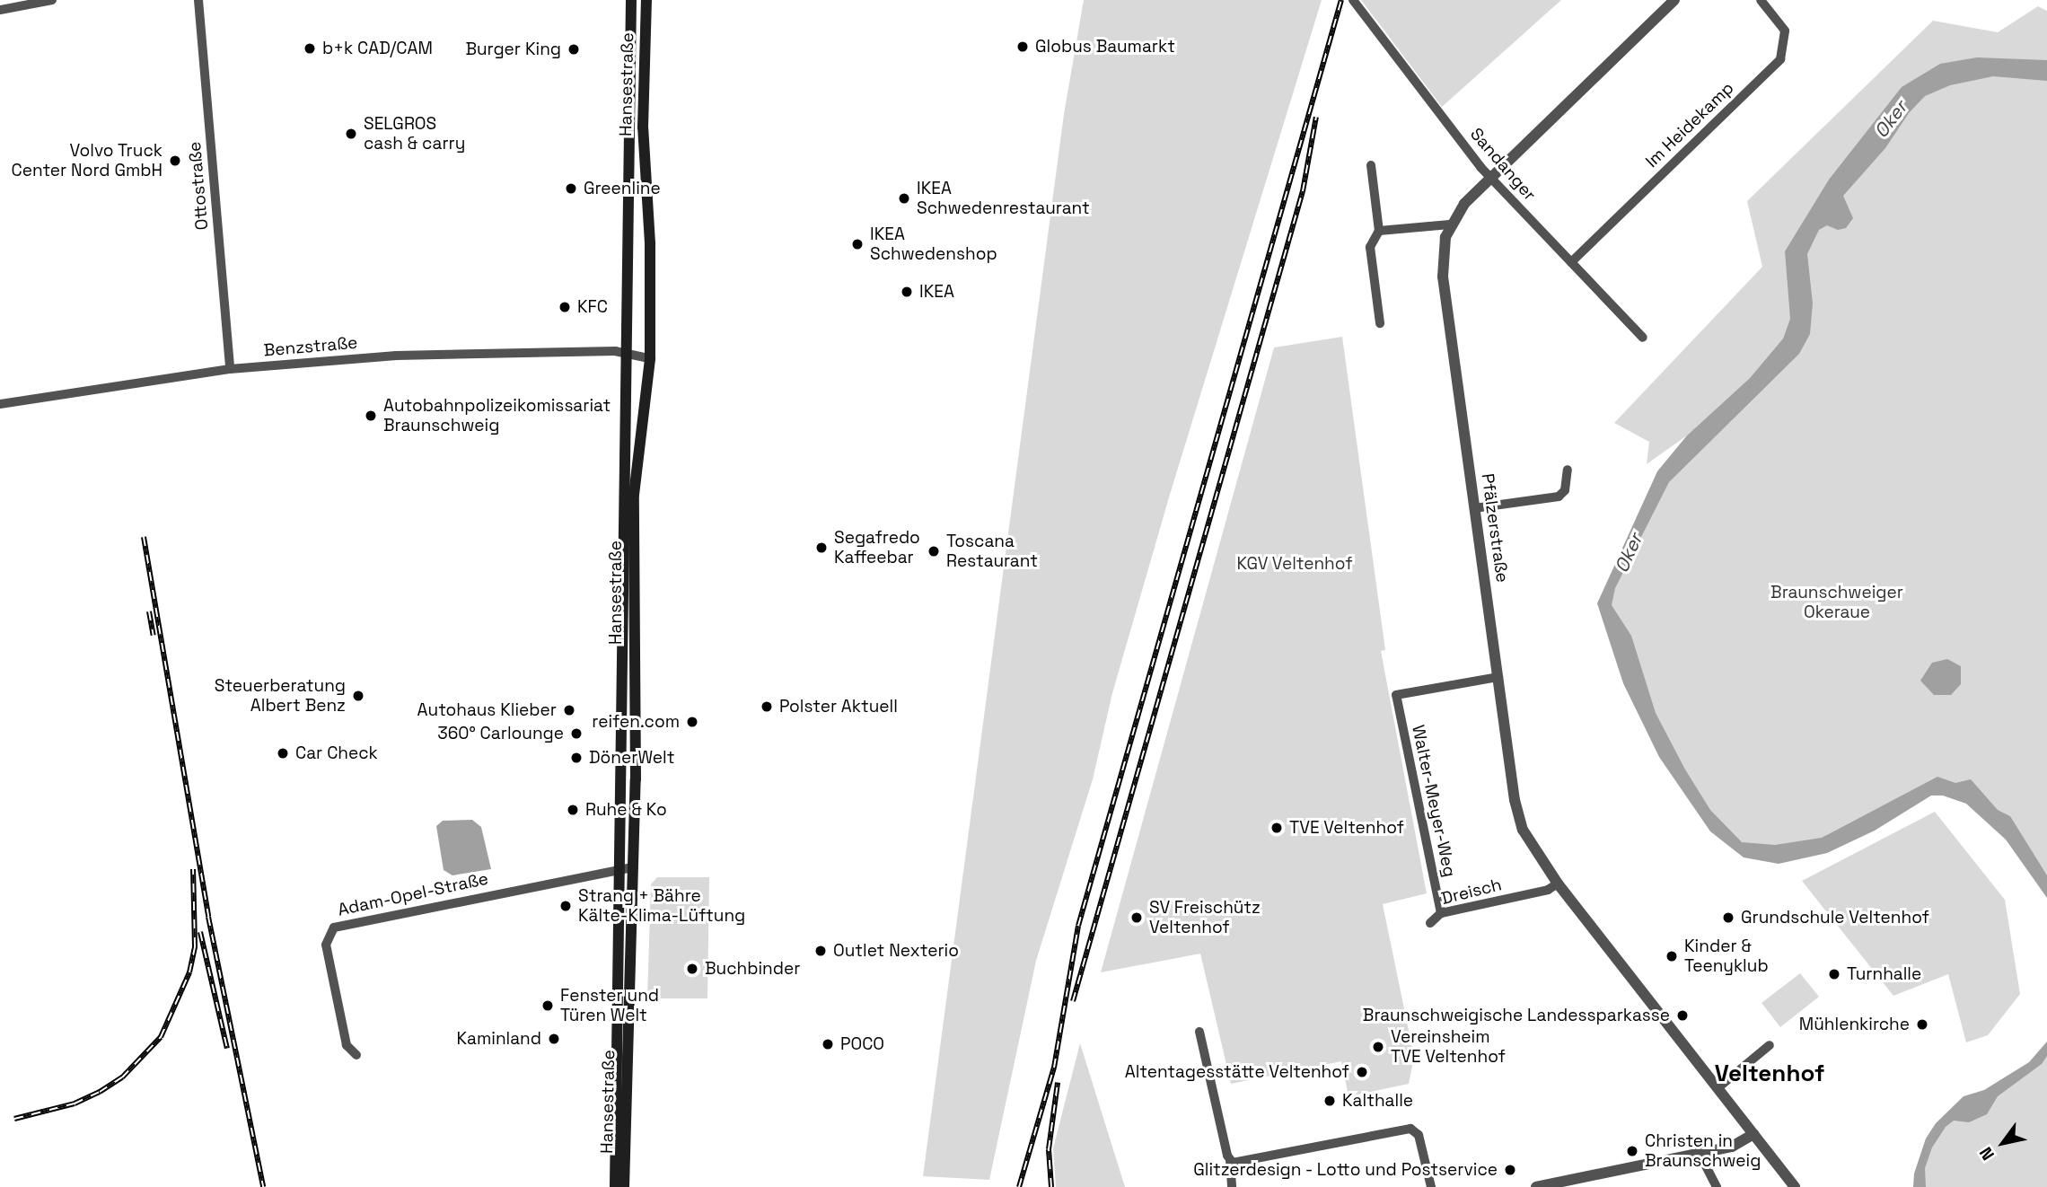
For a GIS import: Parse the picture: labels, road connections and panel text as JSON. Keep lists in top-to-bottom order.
{
  "streets": {
    "main road": ["Hansestraße"],
    "street": [
      "Im Heidekamp",
      "Sandanger",
      "Ottostraße",
      "Benzstraße",
      "Pfälzerstraße",
      "Walter-Meyer-Weg",
      "Dreisch",
      "Adam-Opel-Straße"
    ]
  },
  "crossings": [
    ["Hansestraße", "Benzstraße"],
    ["Hansestraße", "Adam-Opel-Straße"],
    ["Im Heidekamp", "Sandanger"],
    ["Sandanger", "Pfälzerstraße"],
    ["Ottostraße", "Benzstraße"],
    ["Pfälzerstraße", "Walter-Meyer-Weg"],
    ["Pfälzerstraße", "Dreisch"],
    ["Walter-Meyer-Weg", "Dreisch"]
  ],
  "districts": ["Veltenhof"],
  "water": ["Oker"],
  "parks": ["KGV Veltenhof", "Braunschweiger Okeraue"],
  "places": [
    "Globus Baumarkt",
    "b+k CAD/CAM",
    "Burger King",
    "SELGROS cash & carry",
    "Volvo Truck Center Nord GmbH",
    "Greenline",
    "IKEA Schwedenrestaurant",
    "IKEA Schwedenshop",
    "IKEA",
    "KFC",
    "Autobahnpolizeikomissariat Braunschweig",
    "Segafredo Kaffeebar",
    "Toscana Restaurant",
    "Steuerberatung Albert Benz",
    "Polster Aktuell",
    "Autohaus Klieber",
    "reifen.com",
    "360° Carlounge",
    "Car Check",
    "DönerWelt",
    "Ruhe & Ko",
    "TVE Veltenhof",
    "Strang + Bähre Kälte-Klima-Lüftung",
    "SV Freischütz Veltenhof",
    "Grundschule Veltenhof",
    "Outlet Nexterio",
    "Kinder & Teenyklub",
    "Buchbinder",
    "Turnhalle",
    "Fenster und Türen Welt",
    "Braunschweigische Landessparkasse",
    "Mühlenkirche",
    "Kaminland",
    "POCO",
    "Vereinsheim TVE Veltenhof",
    "Altentagesstätte Veltenhof",
    "Kalthalle",
    "Christen in Braunschweig",
    "Glitzerdesign - Lotto und Postservice"
  ],
  "north": "bottom left"
}
